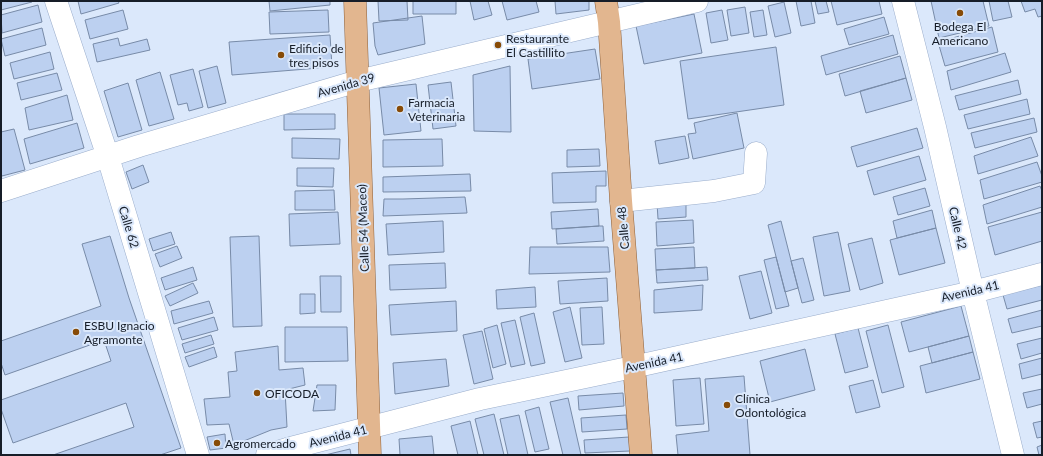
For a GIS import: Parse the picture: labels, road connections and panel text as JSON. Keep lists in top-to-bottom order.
{
  "streets": {
    "main road": ["Calle 54 (Maceo)", "Calle 48"],
    "street": [
      "Avenida 39",
      "Calle 62",
      "Calle 42",
      "Avenida 41"
    ]
  },
  "crossings": [
    ["Avenida 39", "Calle 62"],
    ["Avenida 39", "Calle 54 (Maceo)"],
    ["Avenida 39", "Calle 48"],
    ["Calle 54 (Maceo)", "Avenida 41"],
    ["Calle 48", "Avenida 41"],
    ["Calle 42", "Avenida 41"]
  ],
  "places": [
    "Bodega El Americano",
    "Restaurante El Castillito",
    "Edificio de tres pisos",
    "Farmacia Veterinaria",
    "ESBU Ignacio Agramonte",
    "OFICODA",
    "Clínica Odontológica",
    "Agromercado"
  ]
}
